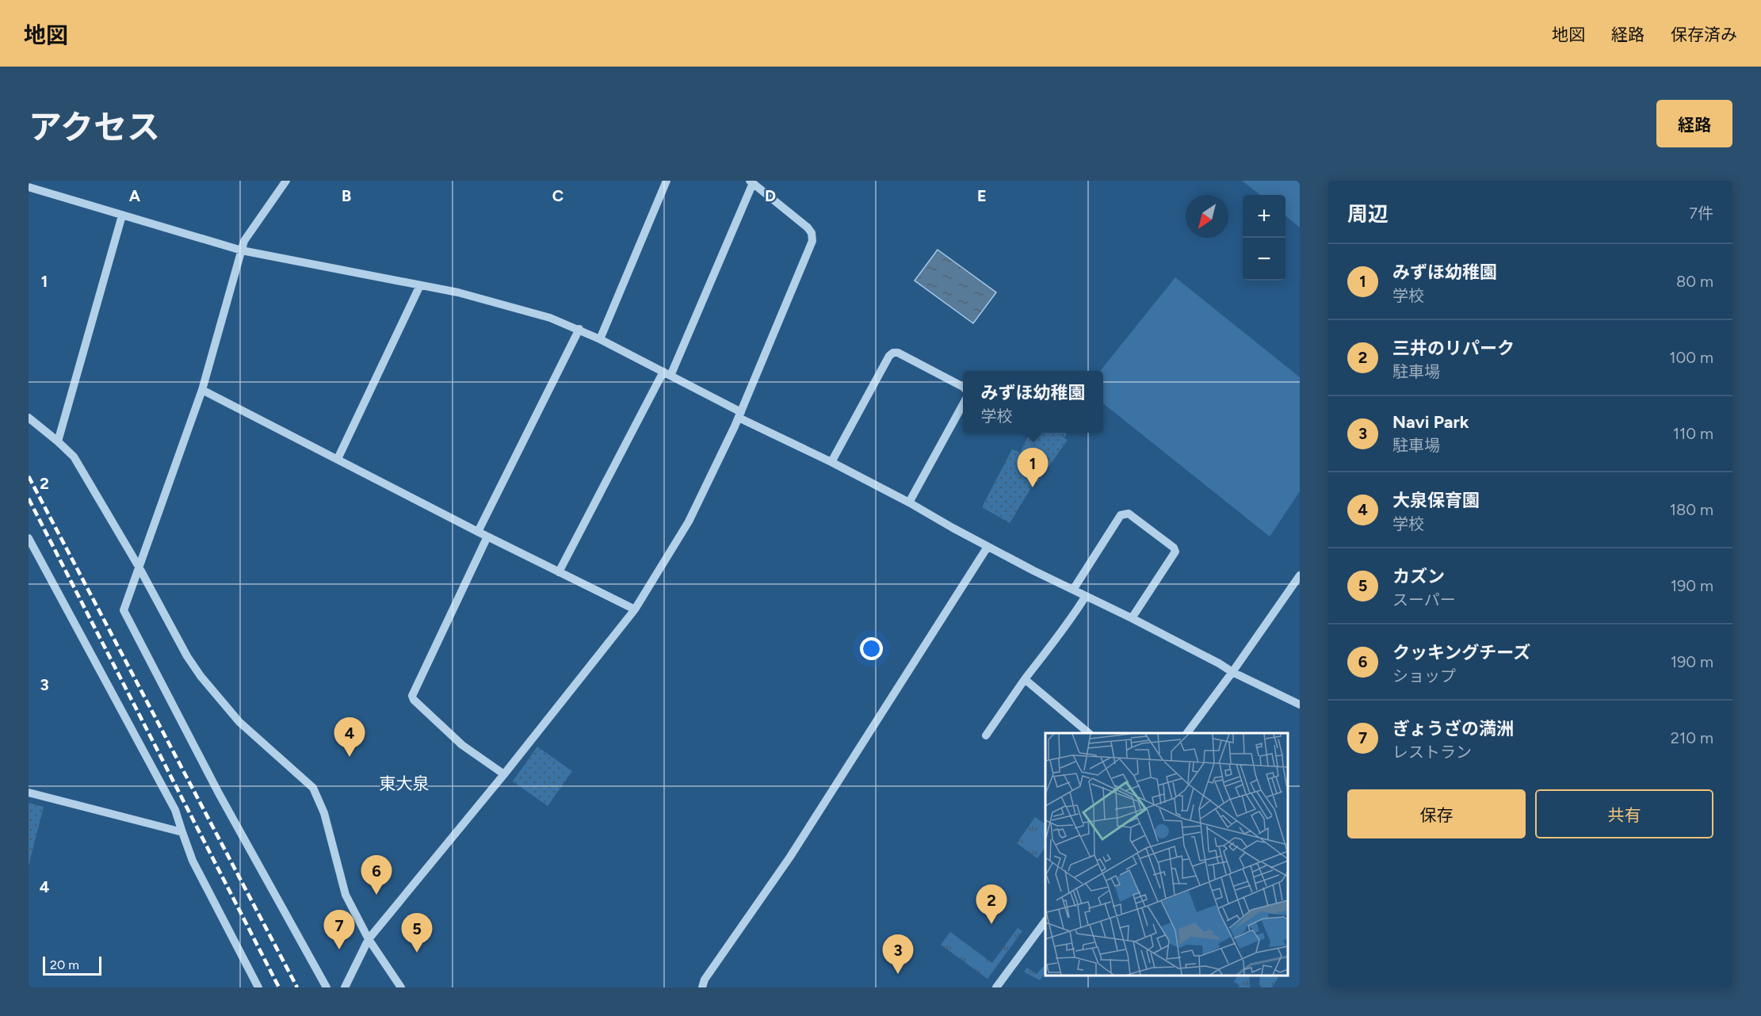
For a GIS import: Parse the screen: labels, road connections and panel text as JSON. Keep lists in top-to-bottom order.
{
  "districts": ["東大泉"],
  "scale_bar": "20 m",
  "north": "bottom left",
  "page": {
    "header": "地図",
    "nav": ["地図", "経路", "保存済み"],
    "title": "アクセス",
    "buttons": [
      "経路",
      ["保存", "共有"]
    ],
    "heading": ["周辺", "7件"],
    "map_buttons": ["+", "−"],
    "list": [
      {
        "mark": "1",
        "name": "みずほ幼稚園",
        "note": "学校",
        "value": "80 m"
      },
      {
        "mark": "2",
        "name": "三井のリパーク",
        "note": "駐車場",
        "value": "100 m"
      },
      {
        "mark": "3",
        "name": "Navi Park",
        "note": "駐車場",
        "value": "110 m"
      },
      {
        "mark": "4",
        "name": "大泉保育園",
        "note": "学校",
        "value": "180 m"
      },
      {
        "mark": "5",
        "name": "カズン",
        "note": "スーパー",
        "value": "190 m"
      },
      {
        "mark": "6",
        "name": "クッキングチーズ",
        "note": "ショップ",
        "value": "190 m"
      },
      {
        "mark": "7",
        "name": "ぎょうざの満洲",
        "note": "レストラン",
        "value": "210 m"
      }
    ],
    "popup": ["みずほ幼稚園", "学校"],
    "pins": [
      "1",
      "4",
      "6",
      "2",
      "7",
      "5",
      "3"
    ],
    "scale": "20 m"
  },
  "grid": {
    "columns": [
      "A",
      "B",
      "C",
      "D",
      "E"
    ],
    "rows": [
      "1",
      "2",
      "3",
      "4"
    ]
  }
}
